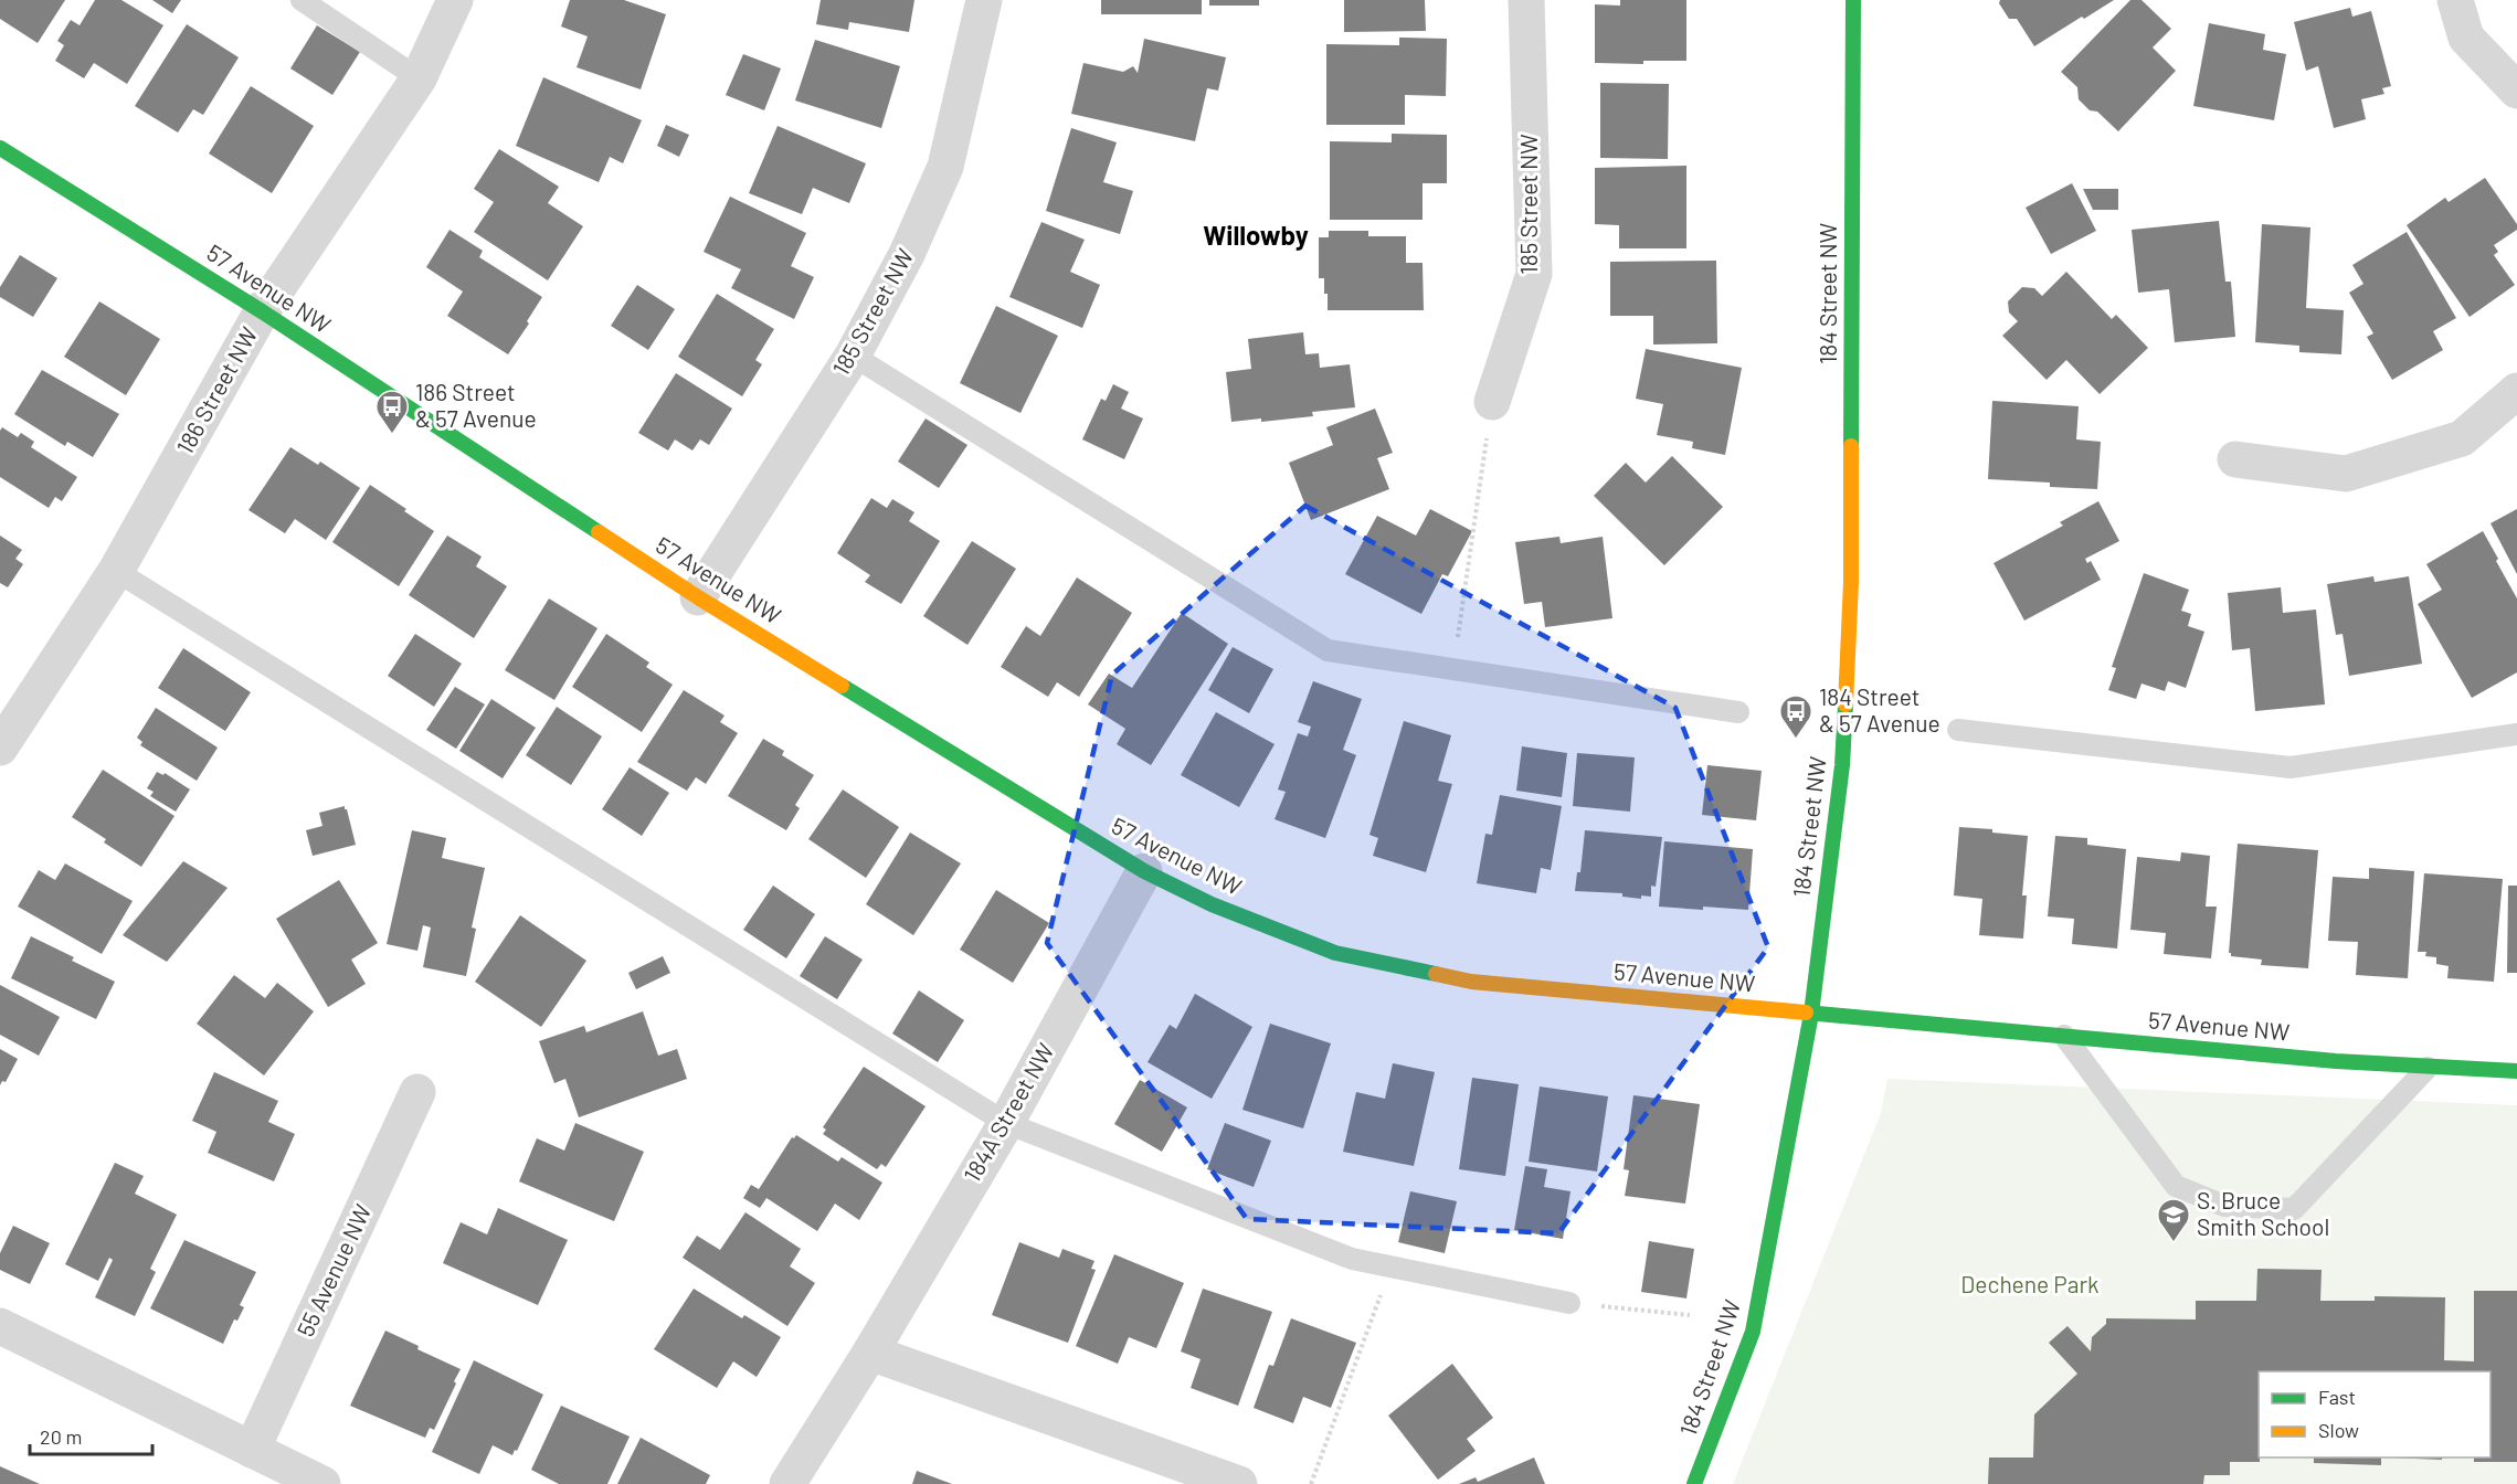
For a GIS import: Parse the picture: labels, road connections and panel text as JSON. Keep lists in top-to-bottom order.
{
  "streets": {
    "street": [
      "185 Street NW",
      "57 Avenue NW",
      "184 Street NW",
      "186 Street NW",
      "184A Street NW",
      "55 Avenue NW"
    ]
  },
  "crossings": [
    ["185 Street NW", "57 Avenue NW"],
    ["57 Avenue NW", "184 Street NW"],
    ["57 Avenue NW", "186 Street NW"],
    ["57 Avenue NW", "184A Street NW"]
  ],
  "districts": ["Willowby"],
  "parks": ["Dechene Park"],
  "places": {
    "bus stop": ["186 Street & 57 Avenue", "184 Street & 57 Avenue"],
    "school or university": ["S. Bruce Smith School"]
  },
  "legend": ["Fast", "Slow"],
  "scale_bar": "20 m"
}
